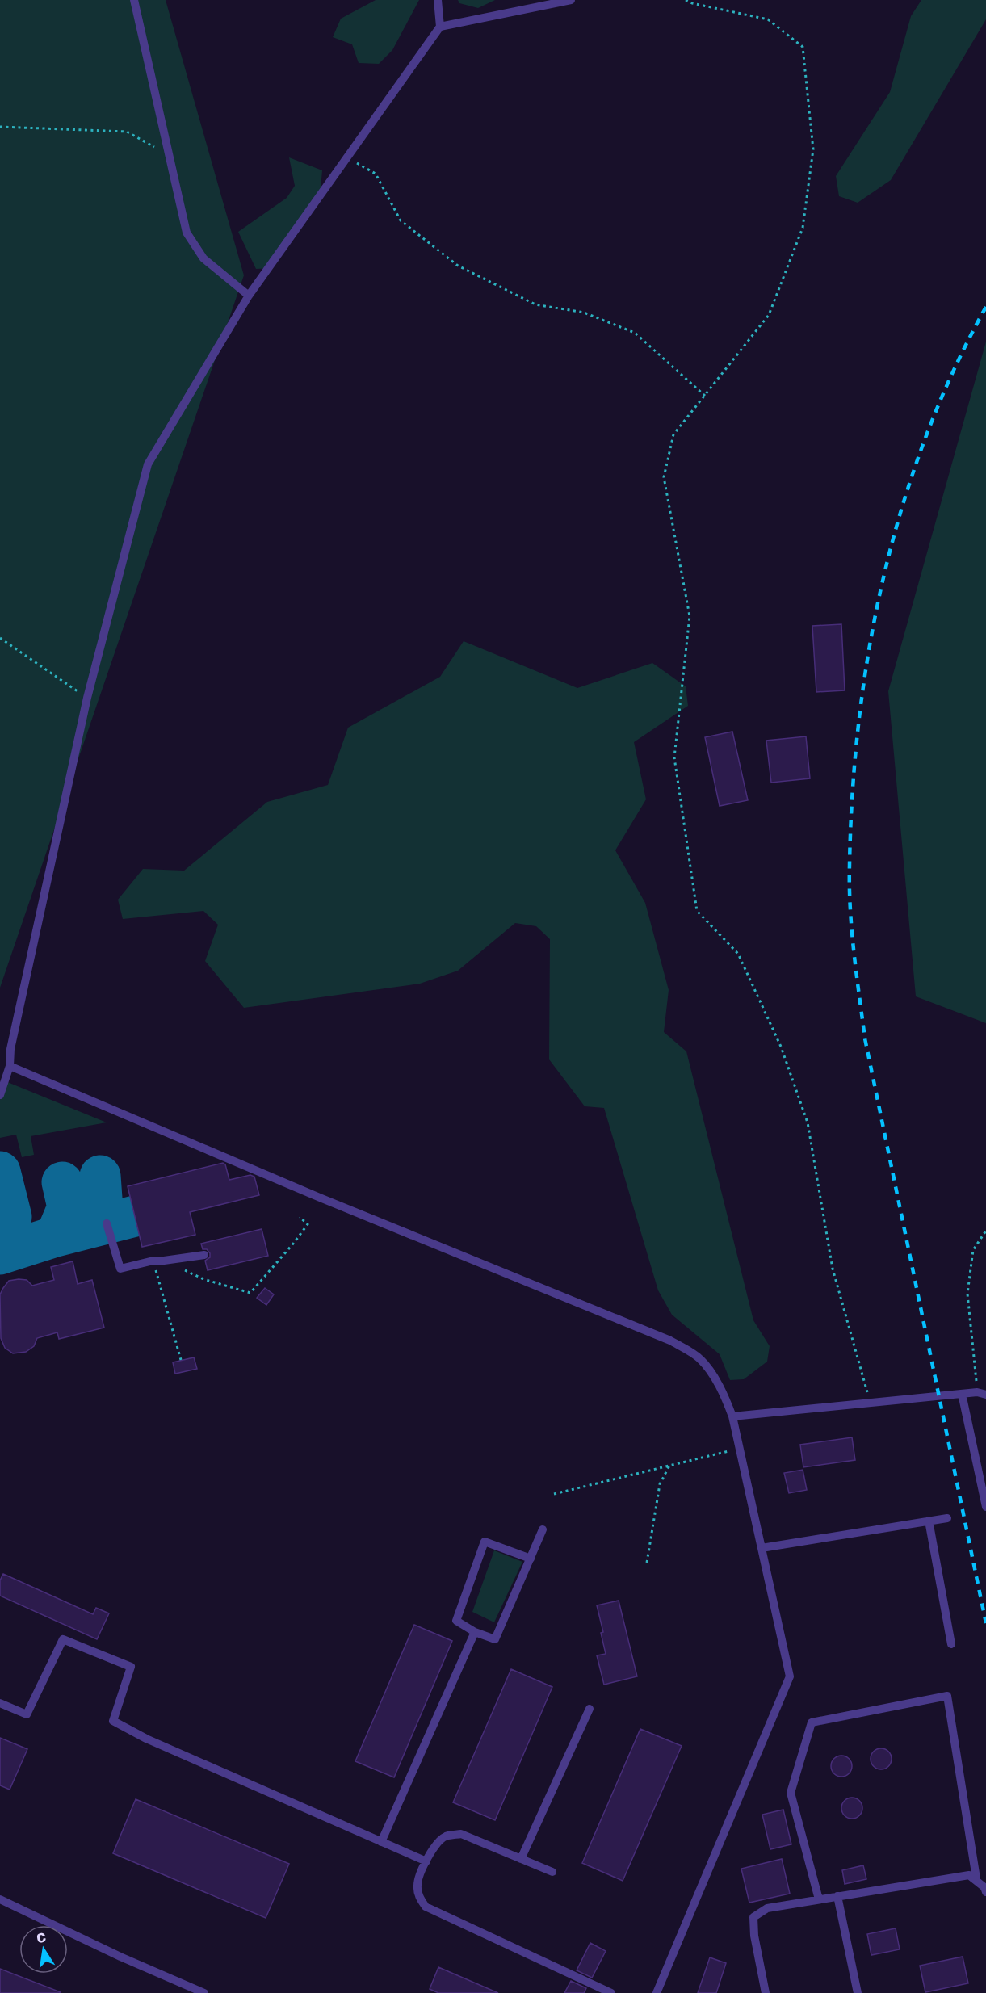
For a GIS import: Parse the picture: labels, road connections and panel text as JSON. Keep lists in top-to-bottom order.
{
  "north": "top"
}
